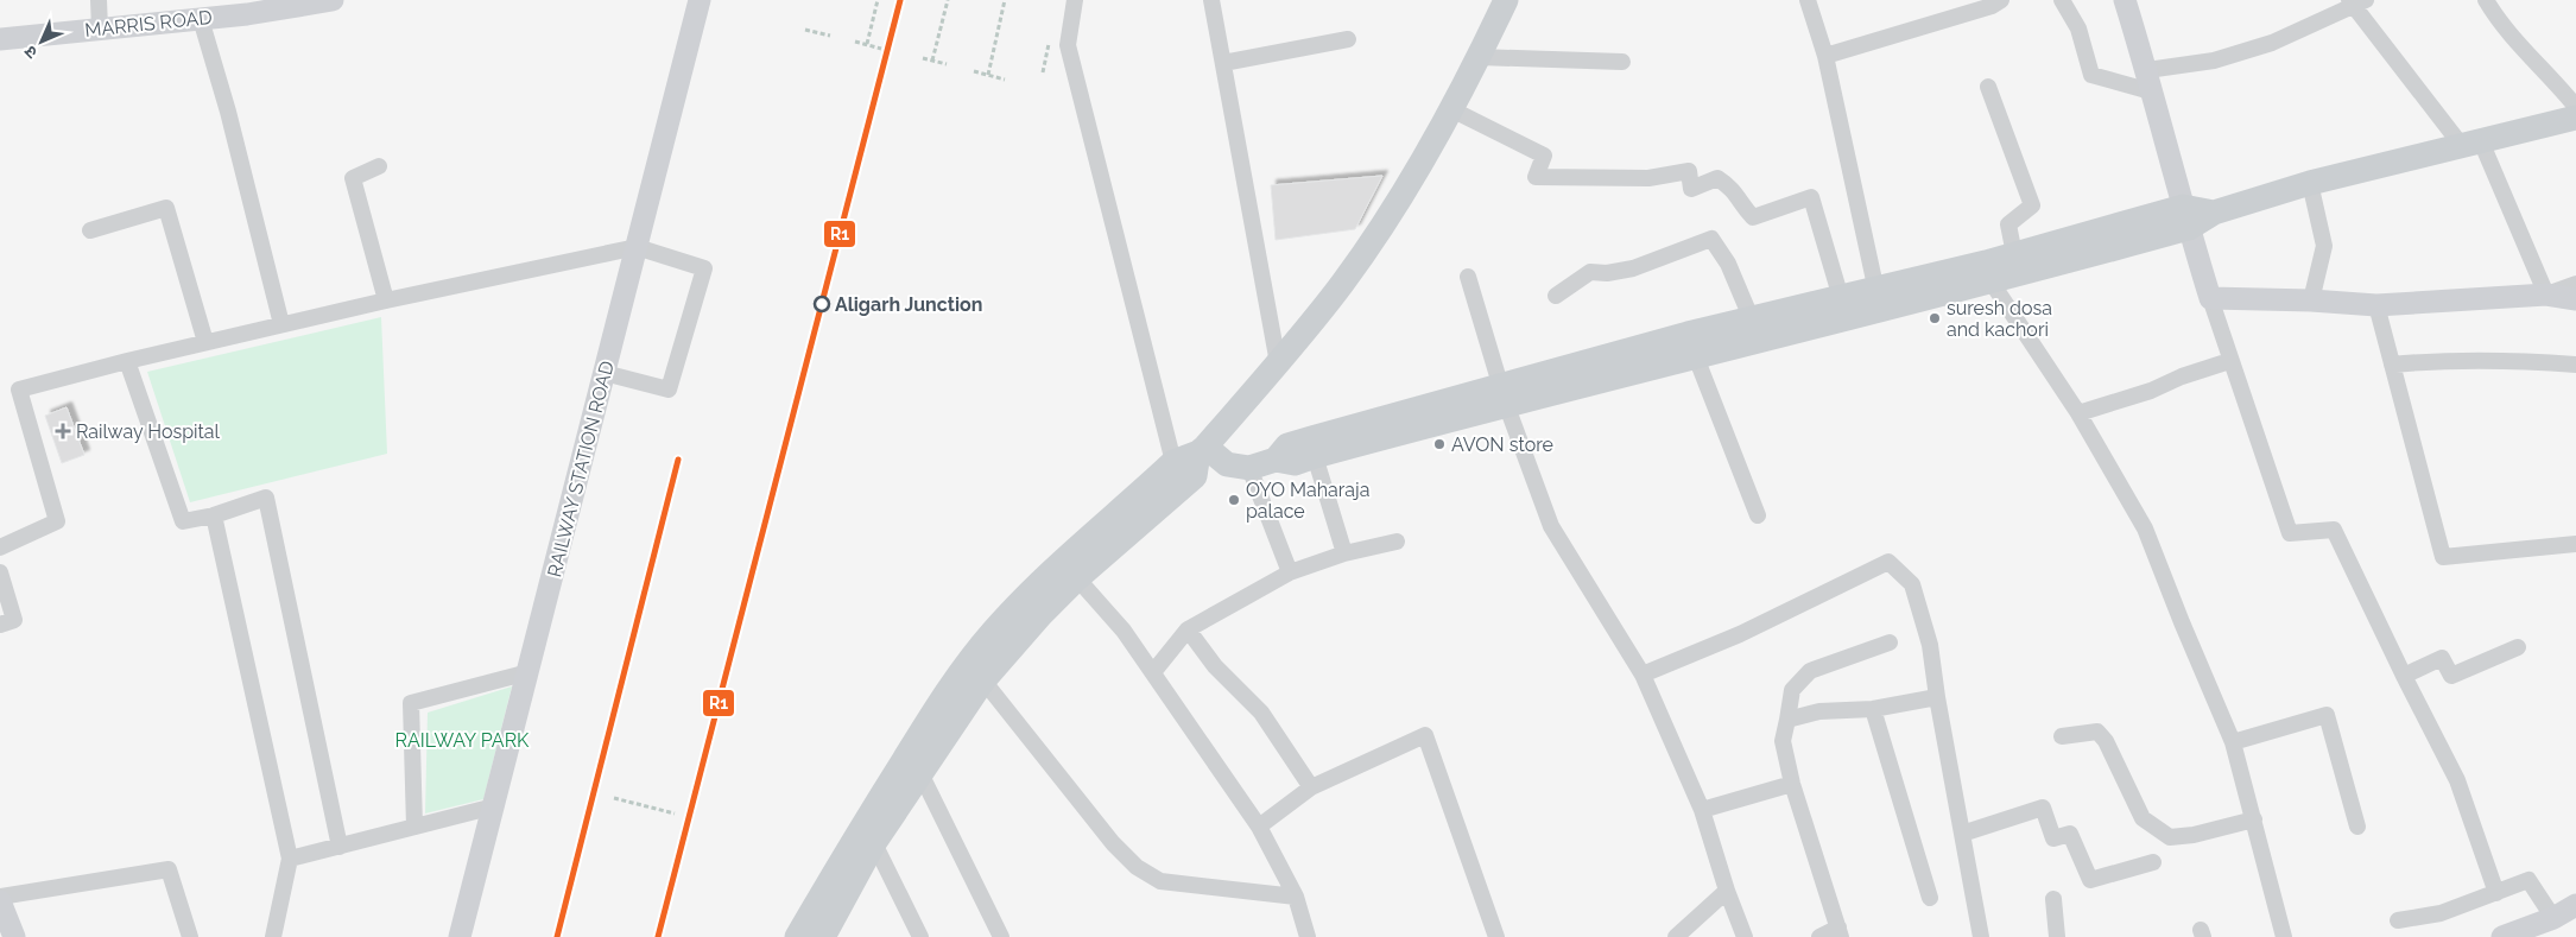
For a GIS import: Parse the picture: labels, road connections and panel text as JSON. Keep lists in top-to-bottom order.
{
  "streets": {
    "street": ["MARRIS ROAD", "RAILWAY STATION ROAD"]
  },
  "parks": ["RAILWAY PARK"],
  "places": {
    "other": [
      "Aligarh Junction",
      "suresh dosa and kachori",
      "AVON store",
      "OYO Maharaja palace"
    ],
    "health": ["Railway Hospital"]
  },
  "lines": ["transit line R1"],
  "north": "bottom left"
}
